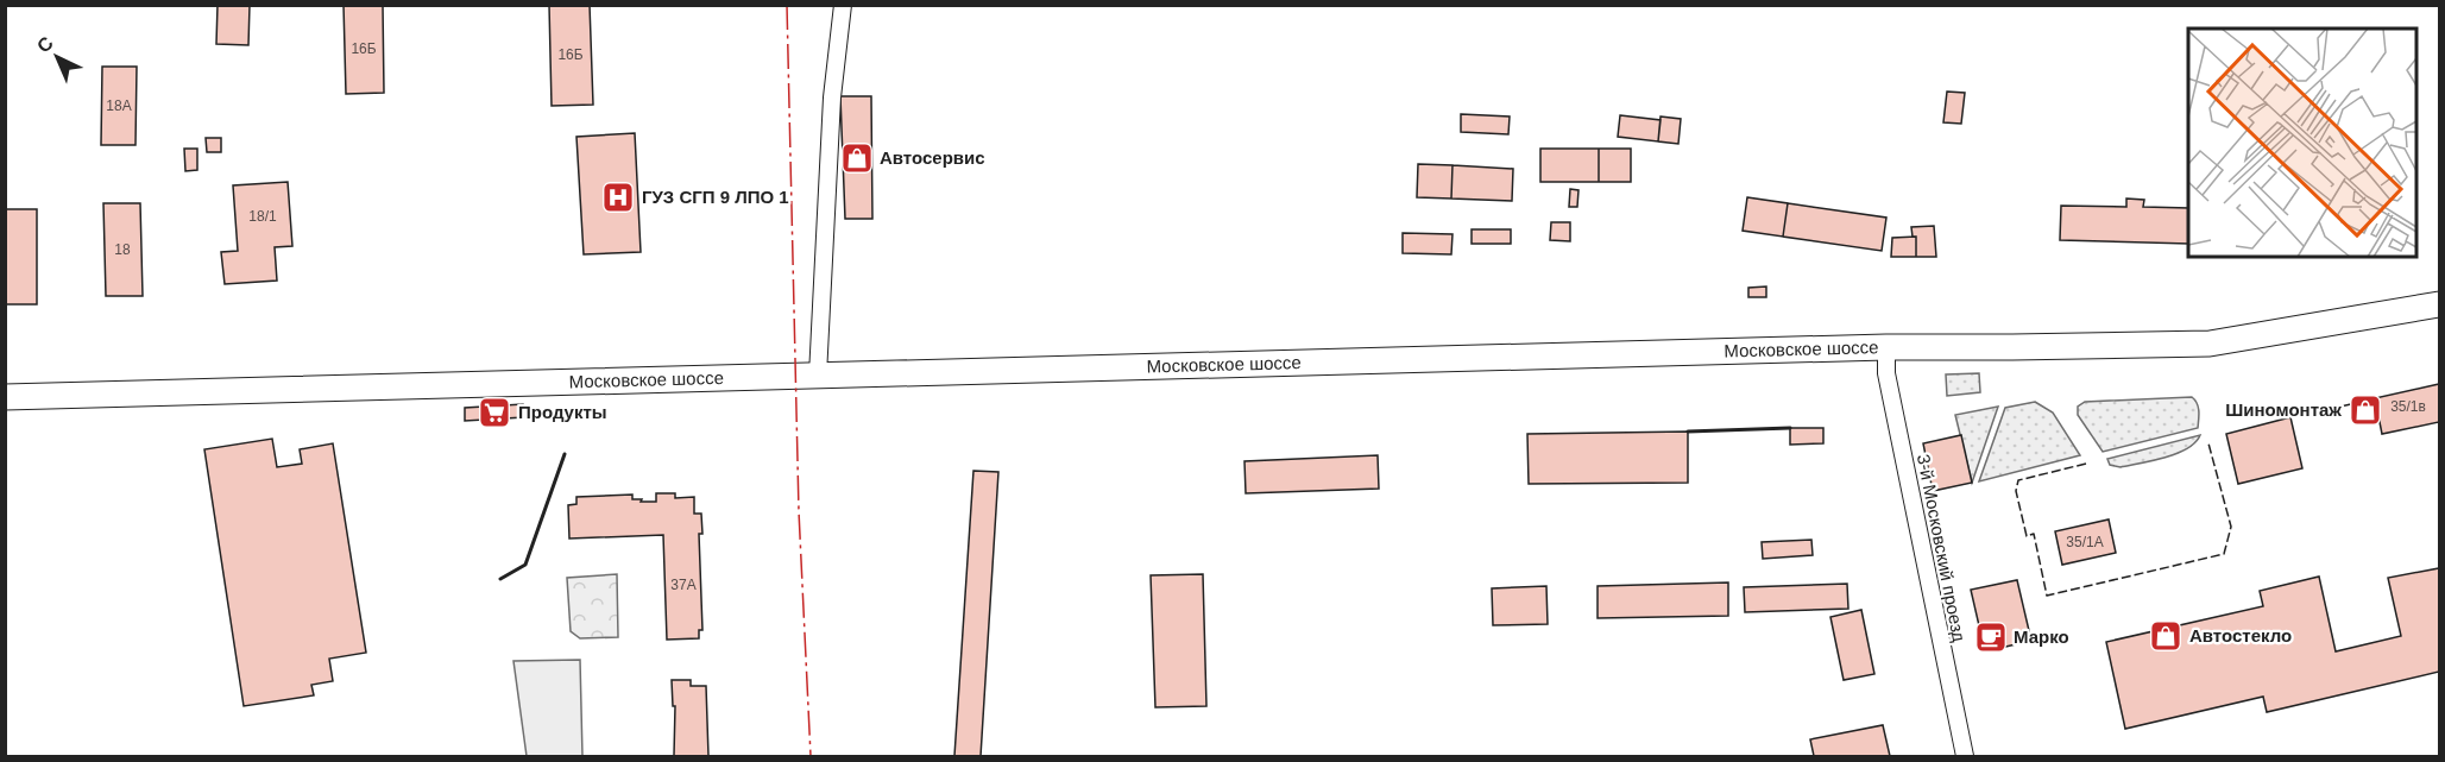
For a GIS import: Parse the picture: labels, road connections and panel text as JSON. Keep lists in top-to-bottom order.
{
  "streets": {
    "main road": ["Московское шоссе"],
    "street": ["3-й Московский проезд"]
  },
  "crossings": [
    ["Московское шоссе", "3-й Московский проезд"]
  ],
  "places": {
    "shop": ["Автосервис", "Шиномонтаж", "Автостекло"],
    "hospital": ["ГУЗ СГП 9 ЛПО 1"],
    "supermarket": ["Продукты"],
    "cafe": ["Марко"]
  },
  "house_numbers": [
    "16Б",
    "16Б",
    "18А",
    "18/1",
    "18",
    "35/1в",
    "35/1А",
    "37А"
  ],
  "north": "top left"
}
